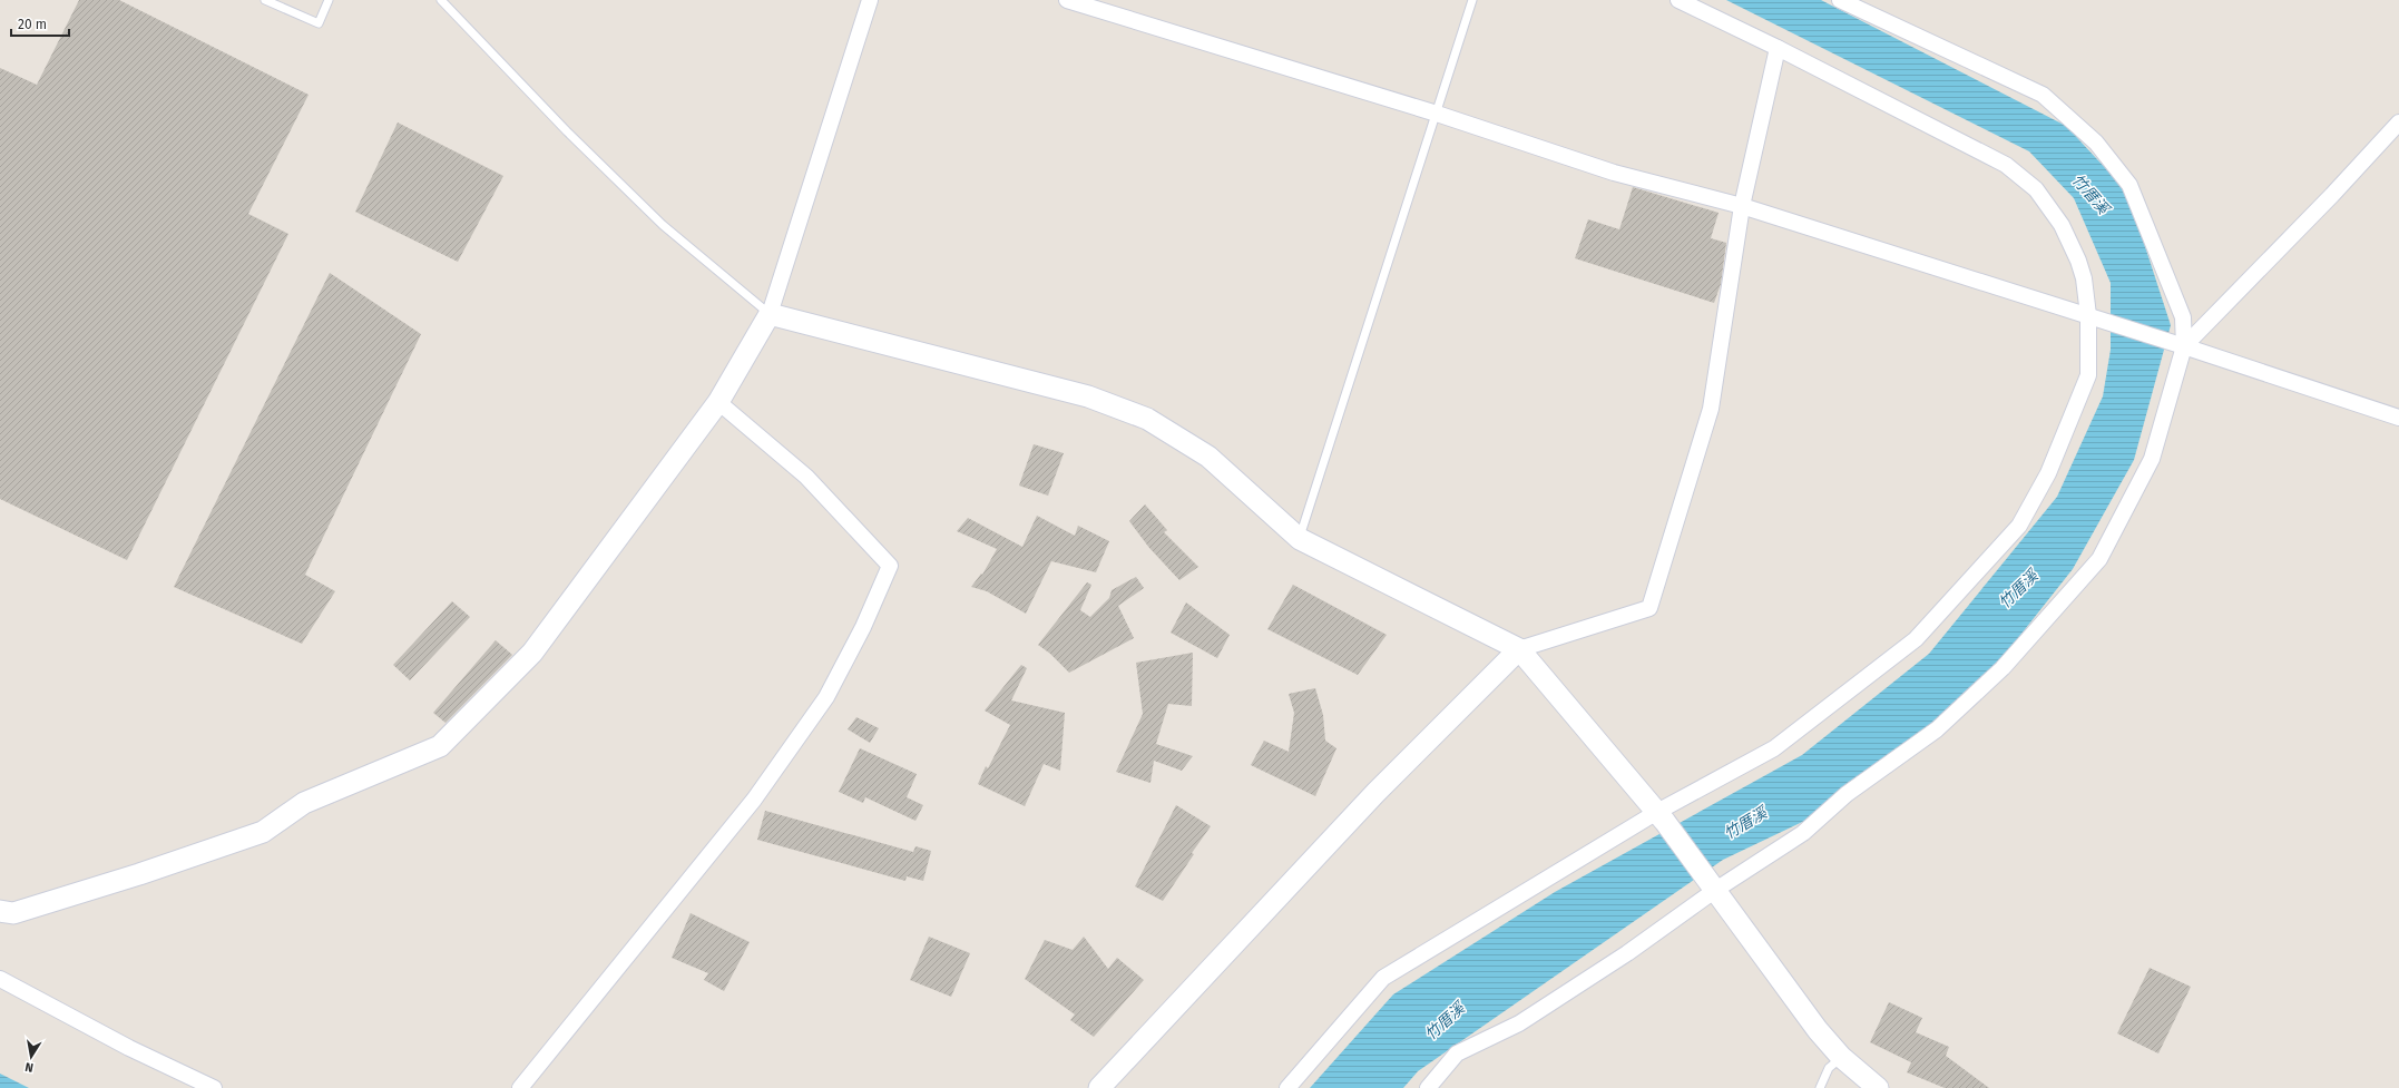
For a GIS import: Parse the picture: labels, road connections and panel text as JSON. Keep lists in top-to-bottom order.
{
  "water": ["竹厝溪"],
  "scale_bar": "20 m",
  "north": "bottom"
}
